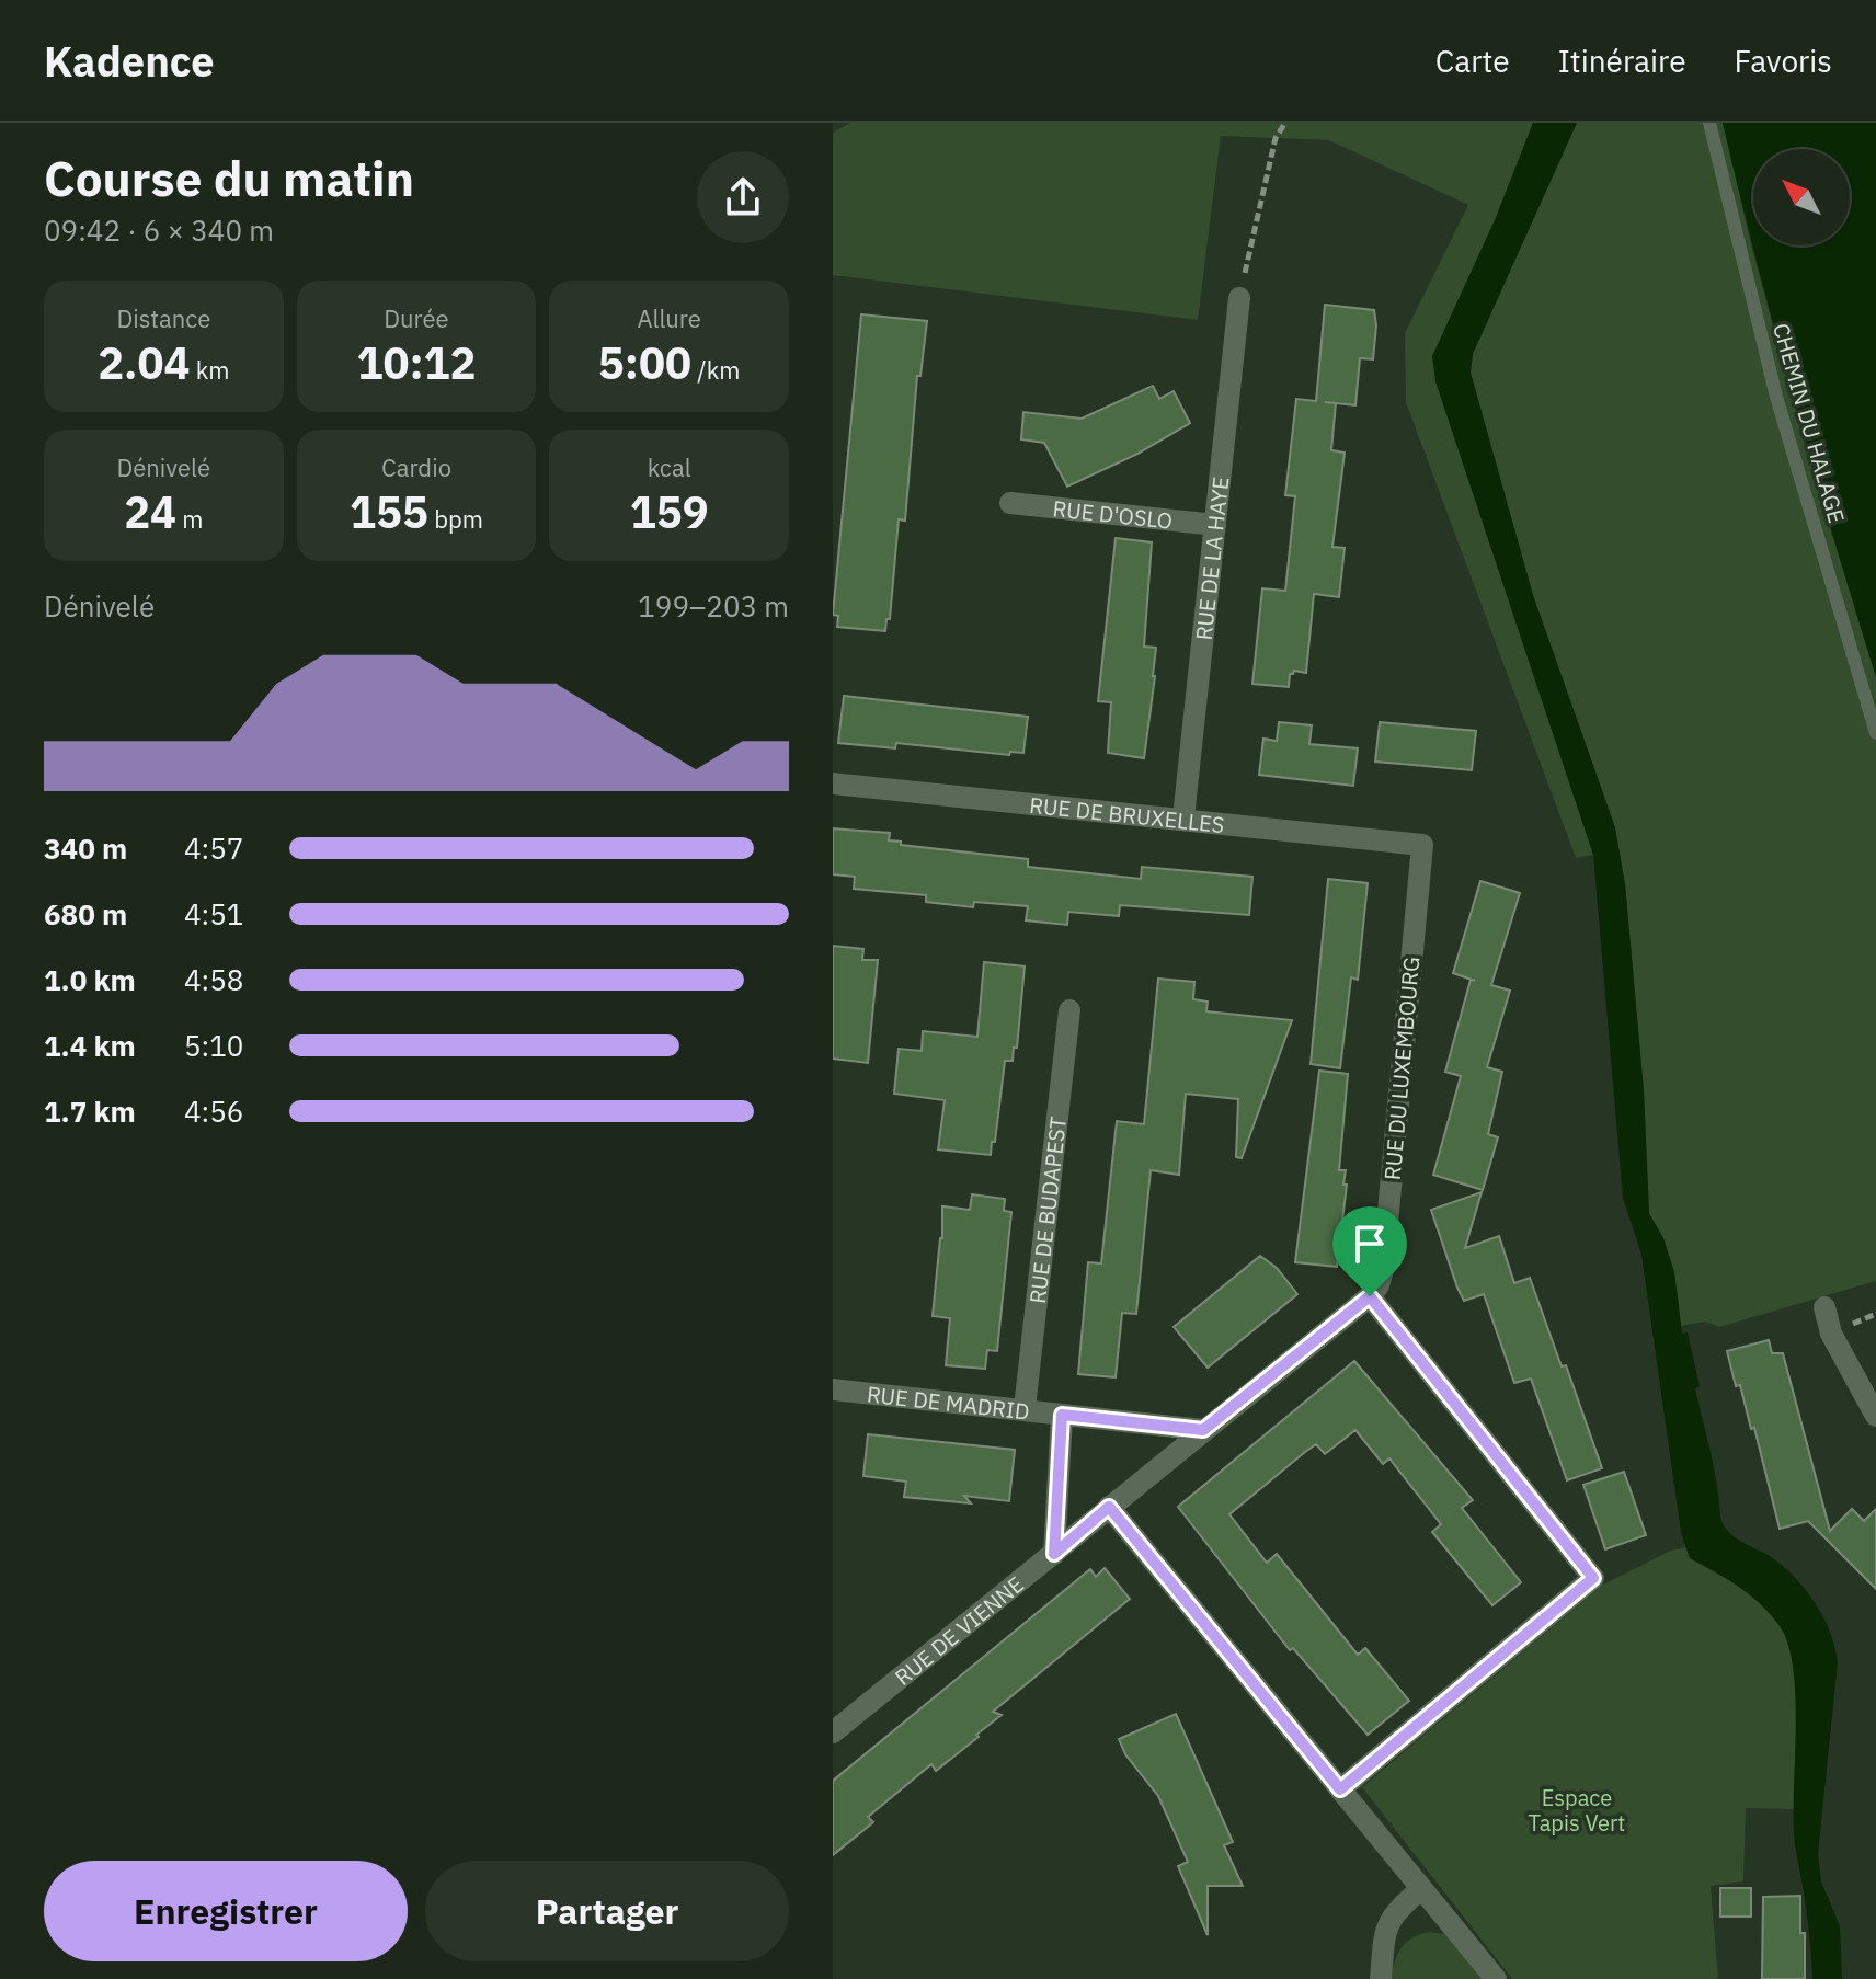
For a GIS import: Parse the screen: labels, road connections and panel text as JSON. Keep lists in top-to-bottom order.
{
  "streets": {
    "street": [
      "RUE D'OSLO",
      "RUE DE LA HAYE",
      "RUE DE BRUXELLES",
      "RUE DU LUXEMBOURG",
      "RUE DE BUDAPEST",
      "RUE DE MADRID",
      "RUE DE VIENNE"
    ],
    "lane": ["CHEMIN DU HALAGE"]
  },
  "crossings": [
    ["RUE D'OSLO", "RUE DE LA HAYE"],
    ["RUE DE LA HAYE", "RUE DE BRUXELLES"],
    ["RUE DE BRUXELLES", "RUE DU LUXEMBOURG"],
    ["RUE DU LUXEMBOURG", "RUE DE VIENNE"],
    ["RUE DE BUDAPEST", "RUE DE MADRID"],
    ["RUE DE MADRID", "RUE DE VIENNE"]
  ],
  "parks": ["Espace Tapis Vert"],
  "north": "top left",
  "page": {
    "header": "Kadence",
    "nav": ["Carte", "Itinéraire", "Favoris"],
    "heading": ["Course du matin", "09:42 · 6 × 340 m"],
    "stats": [
      ["Distance", "2.04 km"],
      ["Durée", "10:12"],
      ["Allure", "5:00 /km"],
      ["Dénivelé", "24 m"],
      ["Cardio", "155 bpm"],
      ["kcal", "159"]
    ],
    "chart": ["Dénivelé", "199–203 m"],
    "list": [
      {
        "name": "340 m",
        "note": "4:57"
      },
      {
        "name": "680 m",
        "note": "4:51"
      },
      {
        "name": "1.0 km",
        "note": "4:58"
      },
      {
        "name": "1.4 km",
        "note": "5:10"
      },
      {
        "name": "1.7 km",
        "note": "4:56"
      }
    ],
    "buttons": ["Enregistrer", "Partager"]
  }
}
